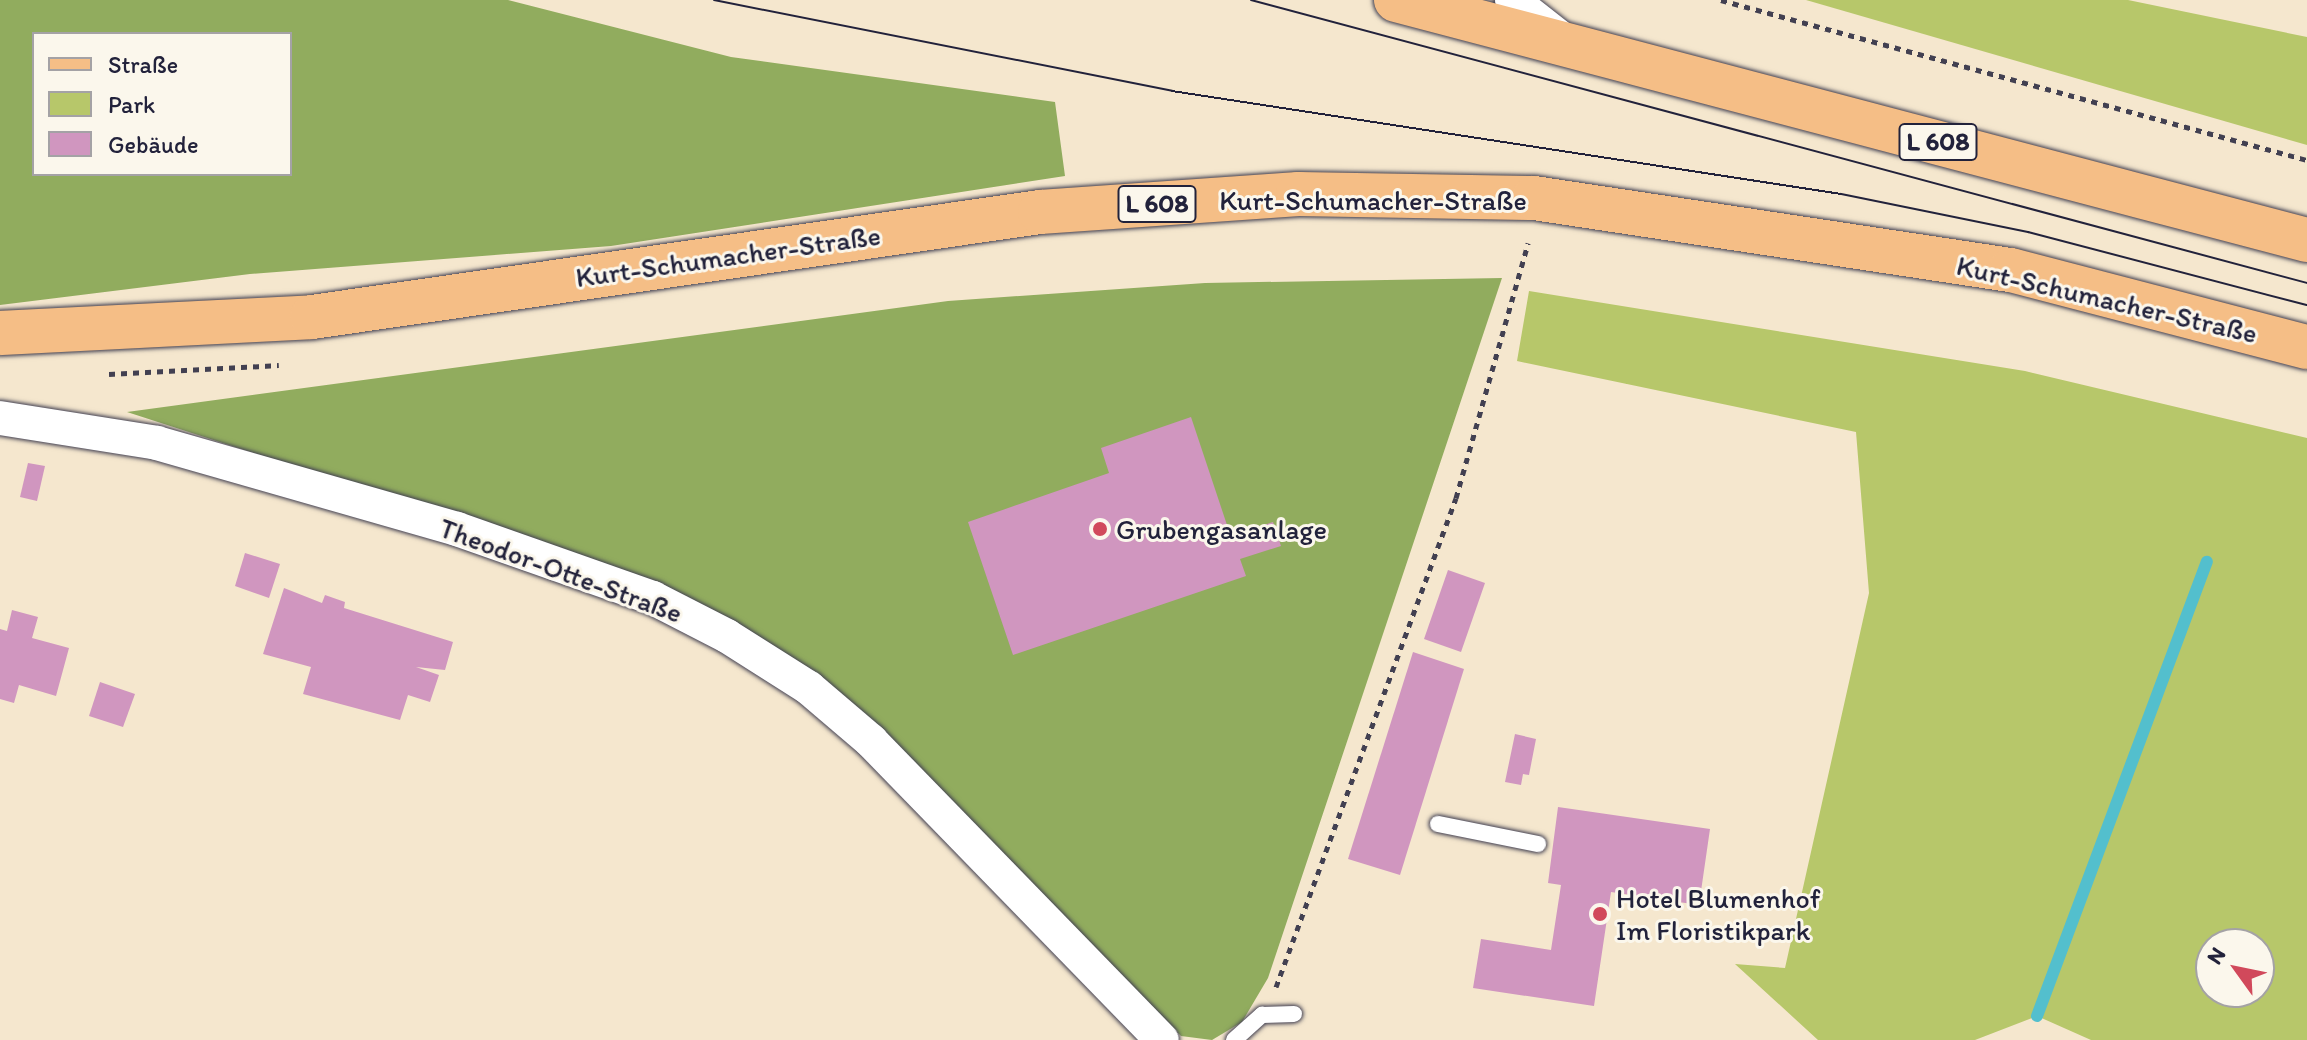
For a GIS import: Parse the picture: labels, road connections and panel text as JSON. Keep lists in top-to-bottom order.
{
  "streets": {
    "main road": ["L 608", "Kurt-Schumacher-Straße"],
    "street": ["Theodor-Otte-Straße"]
  },
  "places": ["Grubengasanlage", "Hotel Blumenhof Im Floristikpark"],
  "legend": ["Straße", "Park", "Gebäude"],
  "north": "top left"
}
